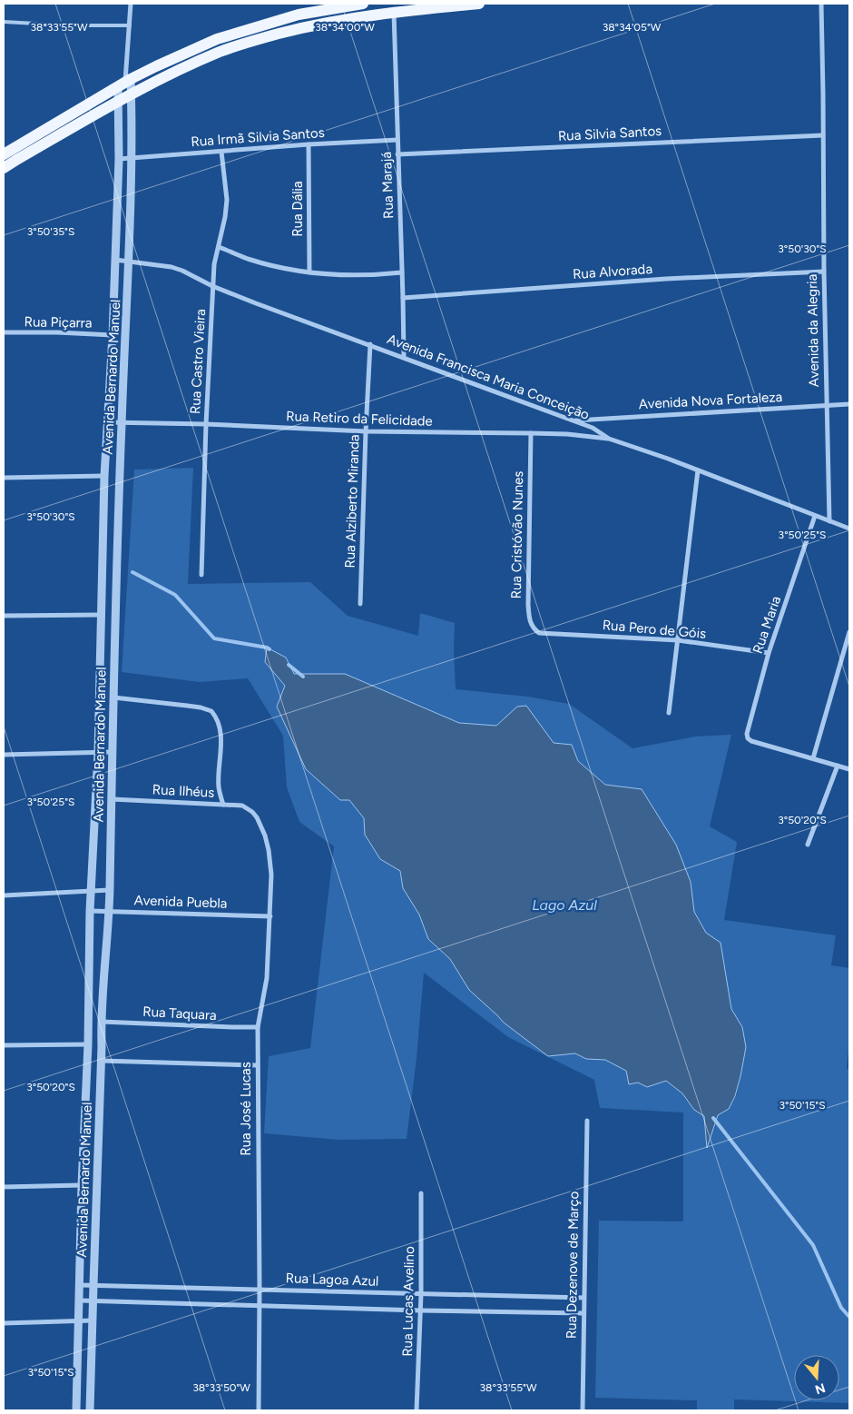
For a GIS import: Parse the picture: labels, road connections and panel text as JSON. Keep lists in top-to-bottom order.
{
  "streets": {
    "street": [
      "Rua Silvia Santos",
      "Rua Irmã Silvia Santos",
      "Rua Marajá",
      "Rua Dália",
      "Rua Alvorada",
      "Rua Piçarra",
      "Avenida da Alegria",
      "Rua Castro Vieira",
      "Avenida Bernardo Manuel",
      "Avenida Francisca Maria Conceição",
      "Avenida Nova Fortaleza",
      "Rua Retiro da Felicidade",
      "Rua Alziberto Miranda",
      "Rua Cristóvão Nunes",
      "Rua Maria",
      "Rua Pero de Góis",
      "Rua Ilhéus",
      "Avenida Puebla",
      "Rua Taquara",
      "Rua José Lucas",
      "Rua Dezenove de Março",
      "Rua Lagoa Azul",
      "Rua Lucas Avelino"
    ]
  },
  "crossings": [
    ["Rua Silvia Santos", "Rua Marajá"],
    ["Rua Silvia Santos", "Avenida da Alegria"],
    ["Rua Irmã Silvia Santos", "Rua Marajá"],
    ["Rua Irmã Silvia Santos", "Rua Dália"],
    ["Rua Irmã Silvia Santos", "Rua Castro Vieira"],
    ["Rua Irmã Silvia Santos", "Avenida Bernardo Manuel"],
    ["Rua Marajá", "Rua Alvorada"],
    ["Rua Marajá", "Avenida Francisca Maria Conceição"],
    ["Rua Alvorada", "Avenida da Alegria"],
    ["Rua Piçarra", "Avenida Bernardo Manuel"],
    ["Avenida da Alegria", "Avenida Francisca Maria Conceição"],
    ["Avenida da Alegria", "Avenida Nova Fortaleza"],
    ["Rua Castro Vieira", "Avenida Francisca Maria Conceição"],
    ["Rua Castro Vieira", "Rua Retiro da Felicidade"],
    ["Avenida Bernardo Manuel", "Avenida Francisca Maria Conceição"],
    ["Avenida Bernardo Manuel", "Rua Retiro da Felicidade"],
    ["Avenida Bernardo Manuel", "Rua Ilhéus"],
    ["Avenida Bernardo Manuel", "Avenida Puebla"],
    ["Avenida Bernardo Manuel", "Rua Taquara"],
    ["Avenida Bernardo Manuel", "Rua Lagoa Azul"],
    ["Avenida Francisca Maria Conceição", "Avenida Nova Fortaleza"],
    ["Avenida Francisca Maria Conceição", "Rua Retiro da Felicidade"],
    ["Avenida Francisca Maria Conceição", "Rua Alziberto Miranda"],
    ["Avenida Francisca Maria Conceição", "Rua Maria"],
    ["Rua Retiro da Felicidade", "Rua Alziberto Miranda"],
    ["Rua Retiro da Felicidade", "Rua Cristóvão Nunes"],
    ["Rua Cristóvão Nunes", "Rua Pero de Góis"],
    ["Rua Maria", "Rua Pero de Góis"],
    ["Rua Ilhéus", "Rua José Lucas"],
    ["Avenida Puebla", "Rua José Lucas"],
    ["Rua Taquara", "Rua José Lucas"],
    ["Rua José Lucas", "Rua Lagoa Azul"],
    ["Rua Dezenove de Março", "Rua Lagoa Azul"],
    ["Rua Lagoa Azul", "Rua Lucas Avelino"]
  ],
  "water": ["Lago Azul"],
  "north": "bottom",
  "coordinates": [
    "38°33'55\"W",
    "38°34'00\"W",
    "38°34'05\"W",
    "3°50'35\"S",
    "3°50'30\"S",
    "3°50'25\"S",
    "3°50'20\"S",
    "3°50'15\"S",
    "38°33'50\"W"
  ]
}
